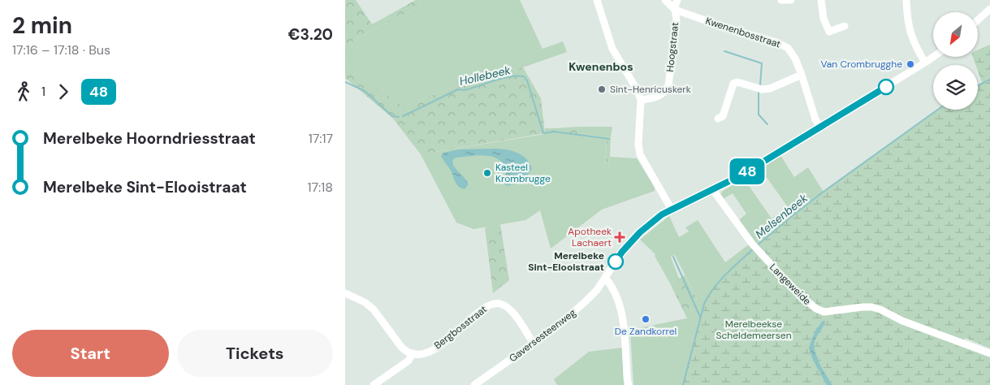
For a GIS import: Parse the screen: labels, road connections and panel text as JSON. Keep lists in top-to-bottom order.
{
  "streets": {
    "street": [
      "Kwenenbosstraat",
      "Hoogstraat",
      "Langeweide",
      "Bergbosstraat",
      "Gaversesteenweg"
    ]
  },
  "crossings": [
    ["Kwenenbosstraat", "Hoogstraat"],
    ["Kwenenbosstraat", "Gaversesteenweg"],
    ["Langeweide", "Gaversesteenweg"],
    ["Bergbosstraat", "Gaversesteenweg"]
  ],
  "districts": ["Kwenenbos"],
  "water": ["Hollebeek", "Melsenbeek"],
  "parks": ["Merelbeekse Scheldemeersen"],
  "places": {
    "other": [
      "Van Crombrugghe",
      "Sint-Henricuskerk",
      "Kasteel Krombrugge",
      "Merelbeke Sint-Elooistraat",
      "De Zandkorrel"
    ],
    "health": ["Apotheek Lachaert"]
  },
  "lines": ["bus line 48"],
  "north": "bottom left",
  "page": {
    "heading": ["2 min", "17:16 – 17:18 · Bus", "€3.20"],
    "on_map": "48",
    "legs": ["1", "48"],
    "list": [
      {
        "name": "Merelbeke Hoorndriesstraat",
        "value": "17:17"
      },
      {
        "name": "Merelbeke Sint-Elooistraat",
        "value": "17:18"
      }
    ],
    "buttons": ["Start", "Tickets"]
  }
}
